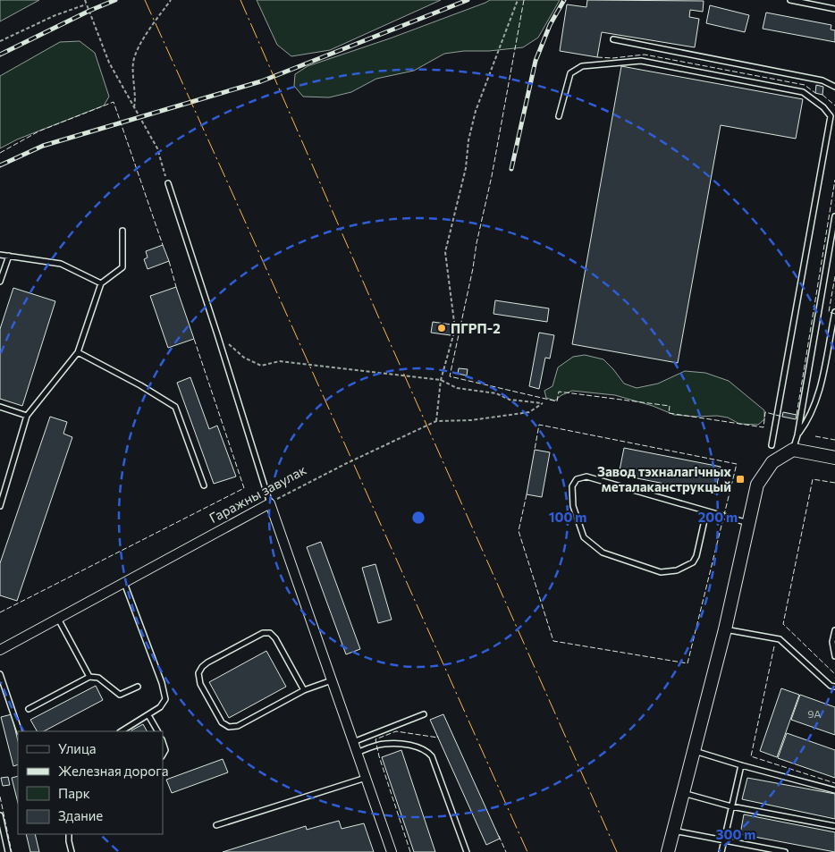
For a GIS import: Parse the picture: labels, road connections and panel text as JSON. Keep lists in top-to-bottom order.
{
  "streets": {
    "street": ["Гаражны завулак"]
  },
  "places": {
    "other": ["ПГРП-2"],
    "transit": ["Завод тэхналагічных металаканструкцый"]
  },
  "house_numbers": ["9А"],
  "legend": [
    "Улица",
    "Железная дорога",
    "Парк",
    "Здание"
  ],
  "rings": ["100 m", "200 m", "300 m"]
}
